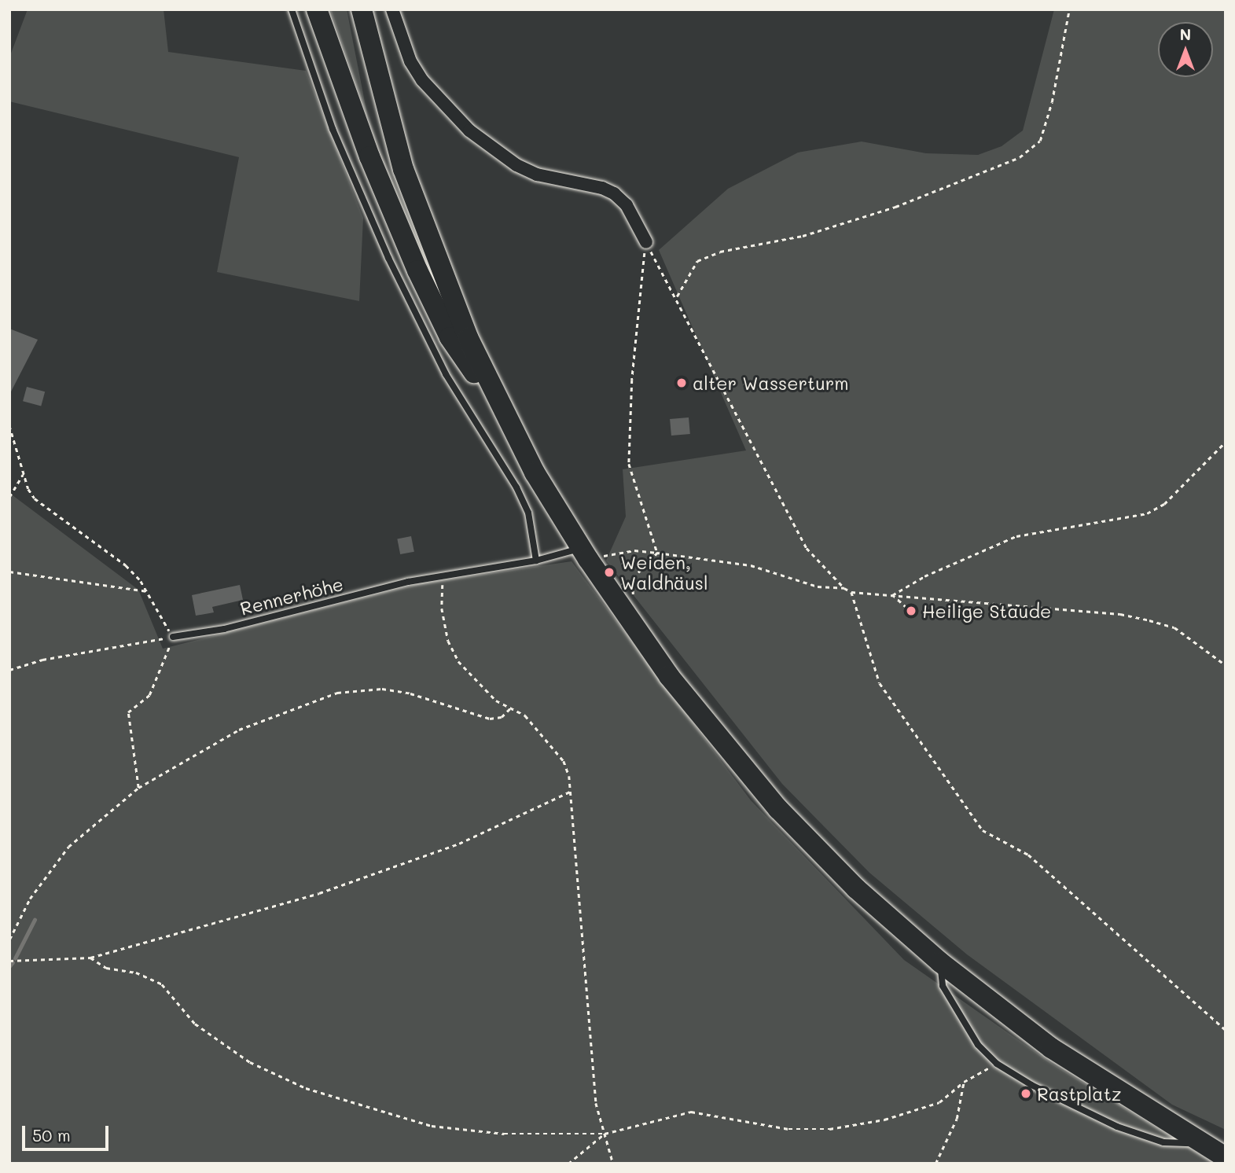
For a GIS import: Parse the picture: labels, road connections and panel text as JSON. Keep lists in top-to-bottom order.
{
  "streets": {
    "lane": ["Rennerhöhe"]
  },
  "places": [
    "alter Wasserturm",
    "Weiden, Waldhäusl",
    "Heilige Staude",
    "Rastplatz"
  ],
  "scale_bar": "50 m",
  "north": "top"
}
